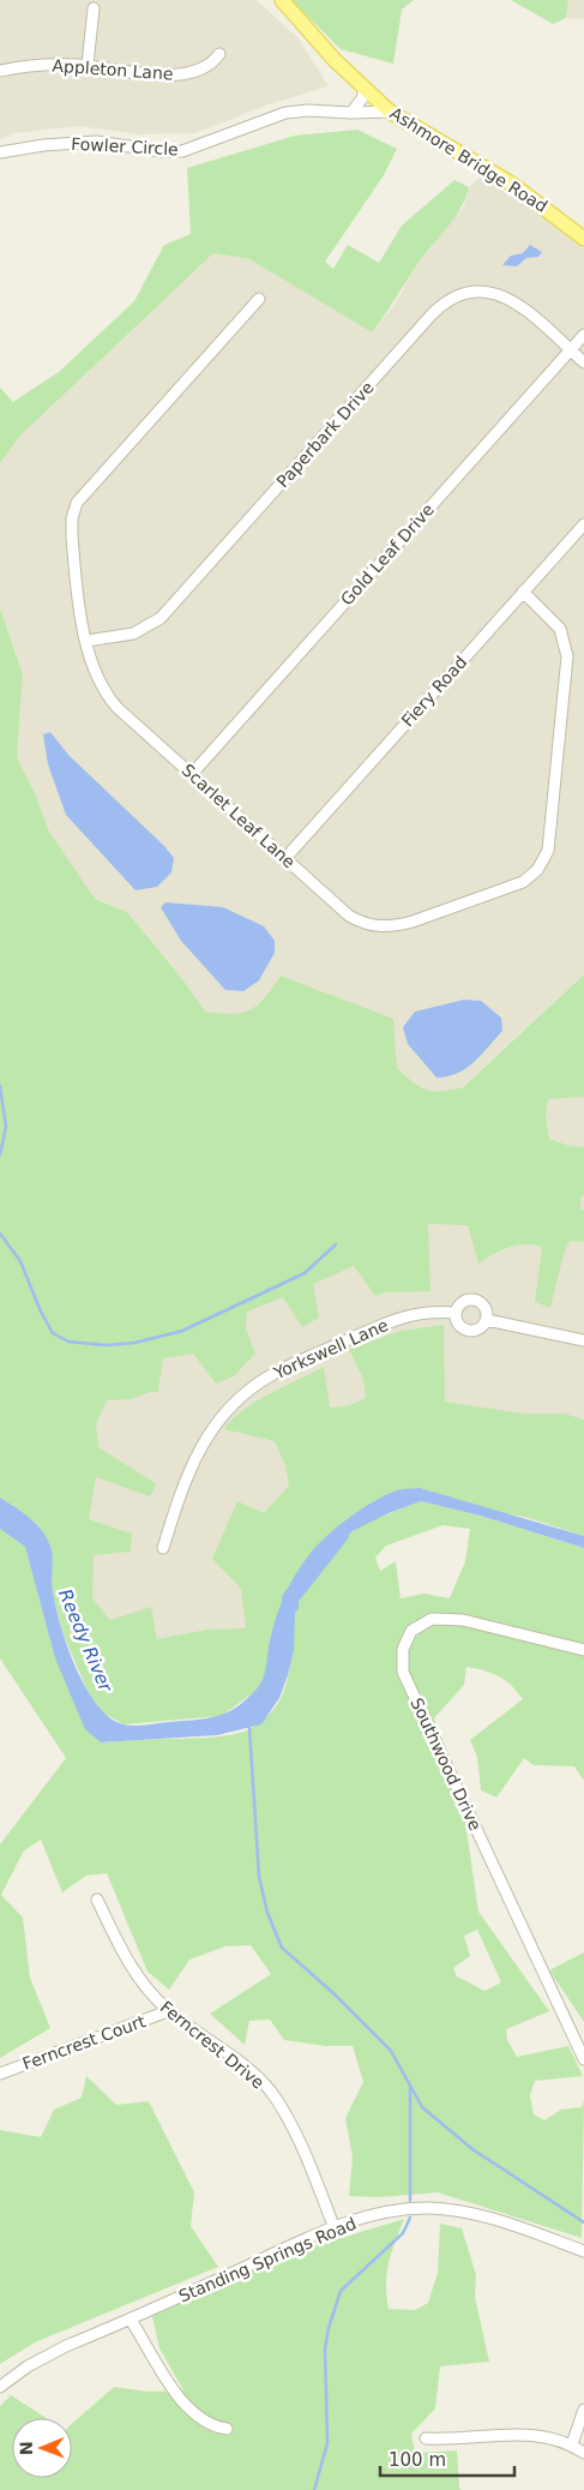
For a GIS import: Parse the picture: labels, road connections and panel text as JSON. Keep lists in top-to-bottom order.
{
  "streets": {
    "main road": ["Ashmore Bridge Road"],
    "street": [
      "Appleton Lane",
      "Fowler Circle",
      "Paperbark Drive",
      "Gold Leaf Drive",
      "Fiery Road",
      "Scarlet Leaf Lane",
      "Yorkswell Lane",
      "Southwood Drive",
      "Ferncrest Court",
      "Ferncrest Drive",
      "Standing Springs Road"
    ]
  },
  "crossings": [
    ["Fowler Circle", "Ashmore Bridge Road"],
    ["Paperbark Drive", "Gold Leaf Drive"],
    ["Paperbark Drive", "Scarlet Leaf Lane"],
    ["Gold Leaf Drive", "Scarlet Leaf Lane"],
    ["Fiery Road", "Scarlet Leaf Lane"],
    ["Ferncrest Court", "Ferncrest Drive"],
    ["Ferncrest Drive", "Standing Springs Road"]
  ],
  "water": ["Reedy River"],
  "scale_bar": "100 m",
  "north": "left"
}
